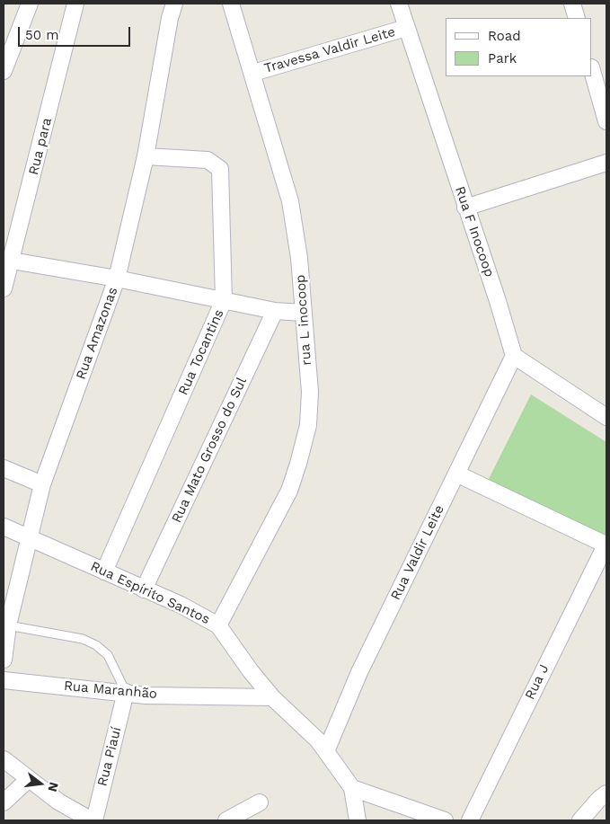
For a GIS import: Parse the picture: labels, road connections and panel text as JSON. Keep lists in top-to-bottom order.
{
  "streets": {
    "street": [
      "Travessa Valdir Leite",
      "Rua para",
      "Rua F Inocoop",
      "rua L inocoop",
      "Rua Amazonas",
      "Rua Tocantins",
      "Rua Mato Grosso do Sul",
      "Rua Valdir Leite",
      "Rua Espírito Santos",
      "Rua J",
      "Rua Maranhão",
      "Rua Piauí"
    ]
  },
  "crossings": [
    ["Travessa Valdir Leite", "Rua F Inocoop"],
    ["Travessa Valdir Leite", "rua L inocoop"],
    ["Rua F Inocoop", "Rua Valdir Leite"],
    ["rua L inocoop", "Rua Espírito Santos"],
    ["Rua Amazonas", "Rua Tocantins"],
    ["Rua Amazonas", "Rua Espírito Santos"],
    ["Rua Tocantins", "Rua Espírito Santos"],
    ["Rua Mato Grosso do Sul", "Rua Espírito Santos"],
    ["Rua Valdir Leite", "Rua Espírito Santos"],
    ["Rua Valdir Leite", "Rua J"],
    ["Rua Espírito Santos", "Rua Maranhão"],
    ["Rua Maranhão", "Rua Piauí"]
  ],
  "legend": ["Road", "Park"],
  "scale_bar": "50 m",
  "north": "right"
}
